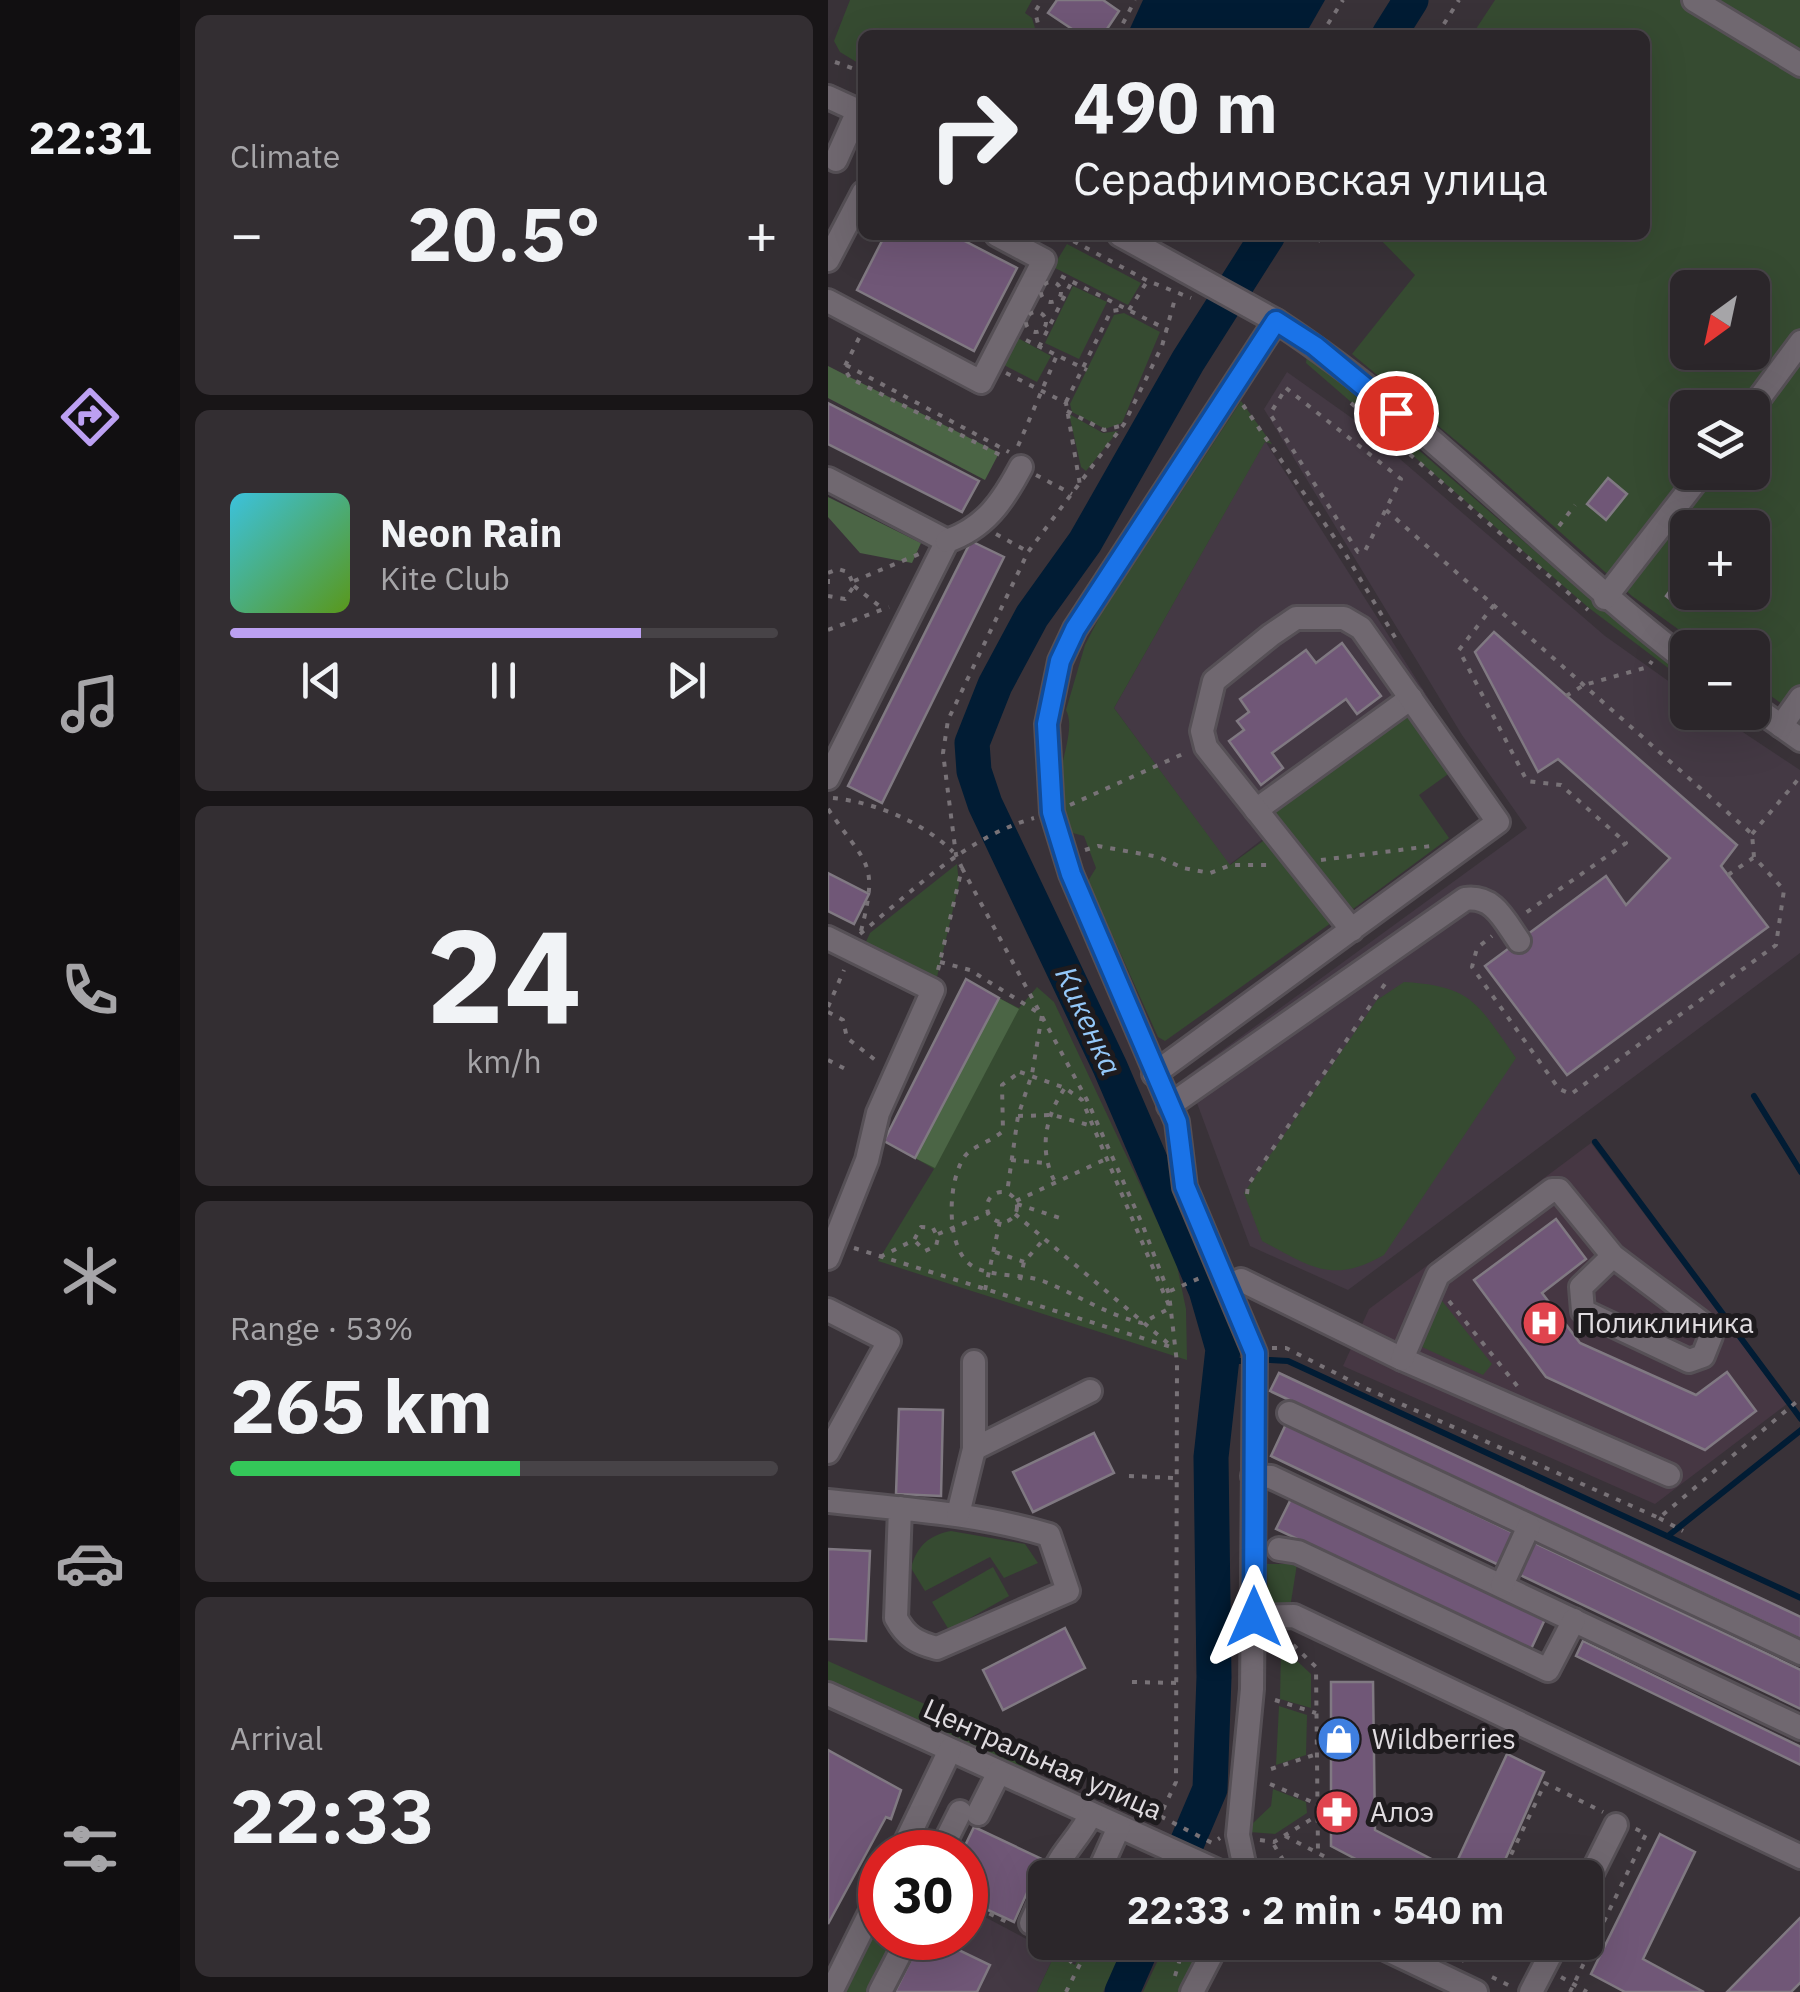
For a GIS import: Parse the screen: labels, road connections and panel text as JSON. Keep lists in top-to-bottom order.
{
  "streets": {
    "street": ["Центральная улица"]
  },
  "water": ["Кикенка"],
  "places": {
    "hospital": ["Поликлиника"],
    "shop": ["Wildberries"],
    "pharmacy": ["Алоэ"]
  },
  "north": "bottom left",
  "page": {
    "tabs": "22:31",
    "tile": [
      "Climate",
      ["24", "km/h"],
      ["Range · 53%", "265 km"],
      ["Arrival", "22:33"]
    ],
    "turn": ["490 m", "Серафимовская улица"],
    "heat": ["−", "20.5°", "+"],
    "map_buttons": ["+", "−"],
    "song": ["Neon Rain", "Kite Club"],
    "limit": "30",
    "trip": "22:33 · 2 min · 540 m"
  }
}
